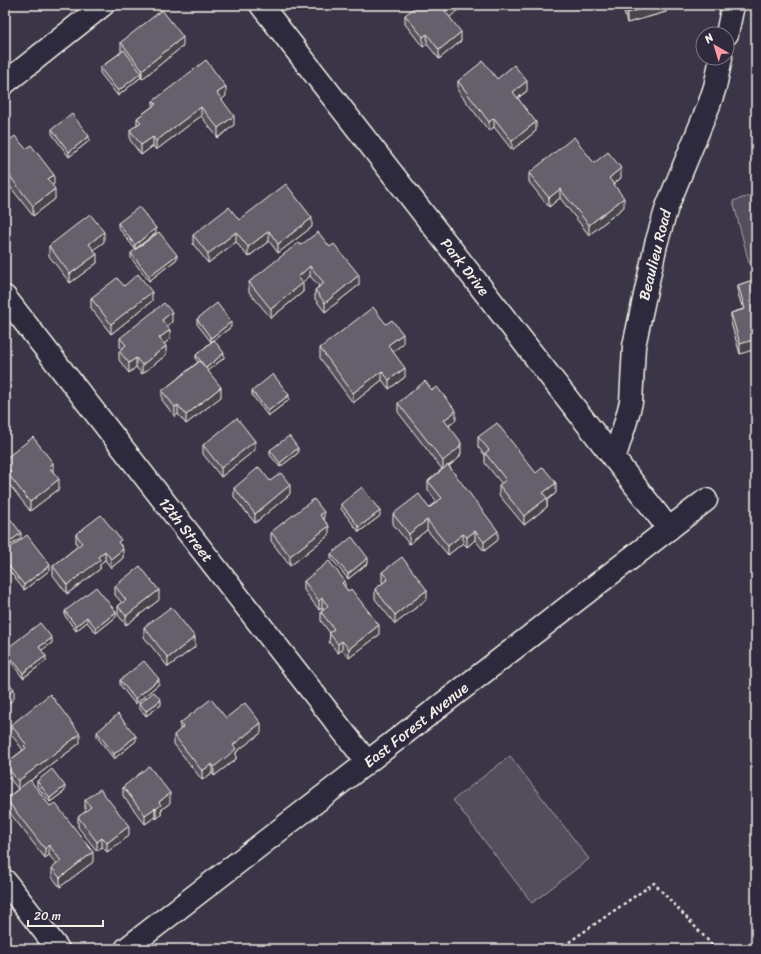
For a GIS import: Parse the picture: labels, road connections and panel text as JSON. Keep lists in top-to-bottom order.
{
  "streets": {
    "street": [
      "Beaulieu Road",
      "Park Drive",
      "12th Street",
      "East Forest Avenue"
    ]
  },
  "crossings": [
    ["Beaulieu Road", "Park Drive"],
    ["Park Drive", "East Forest Avenue"],
    ["12th Street", "East Forest Avenue"]
  ],
  "scale_bar": "20 m",
  "north": "top left"
}
